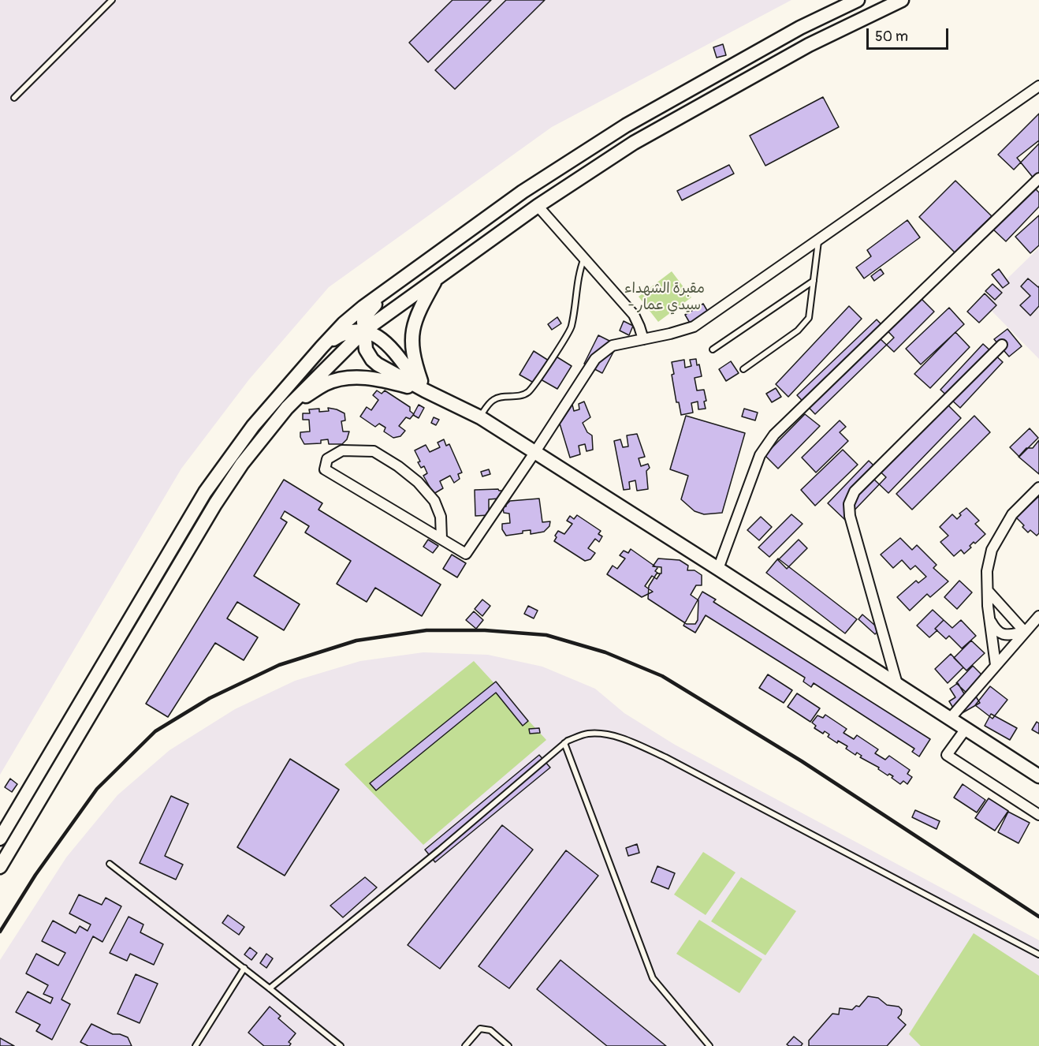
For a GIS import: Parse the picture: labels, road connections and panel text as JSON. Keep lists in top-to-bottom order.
{
  "parks": ["مقبرة الشهداء - سيدي عمار"],
  "scale_bar": "50 m"
}
